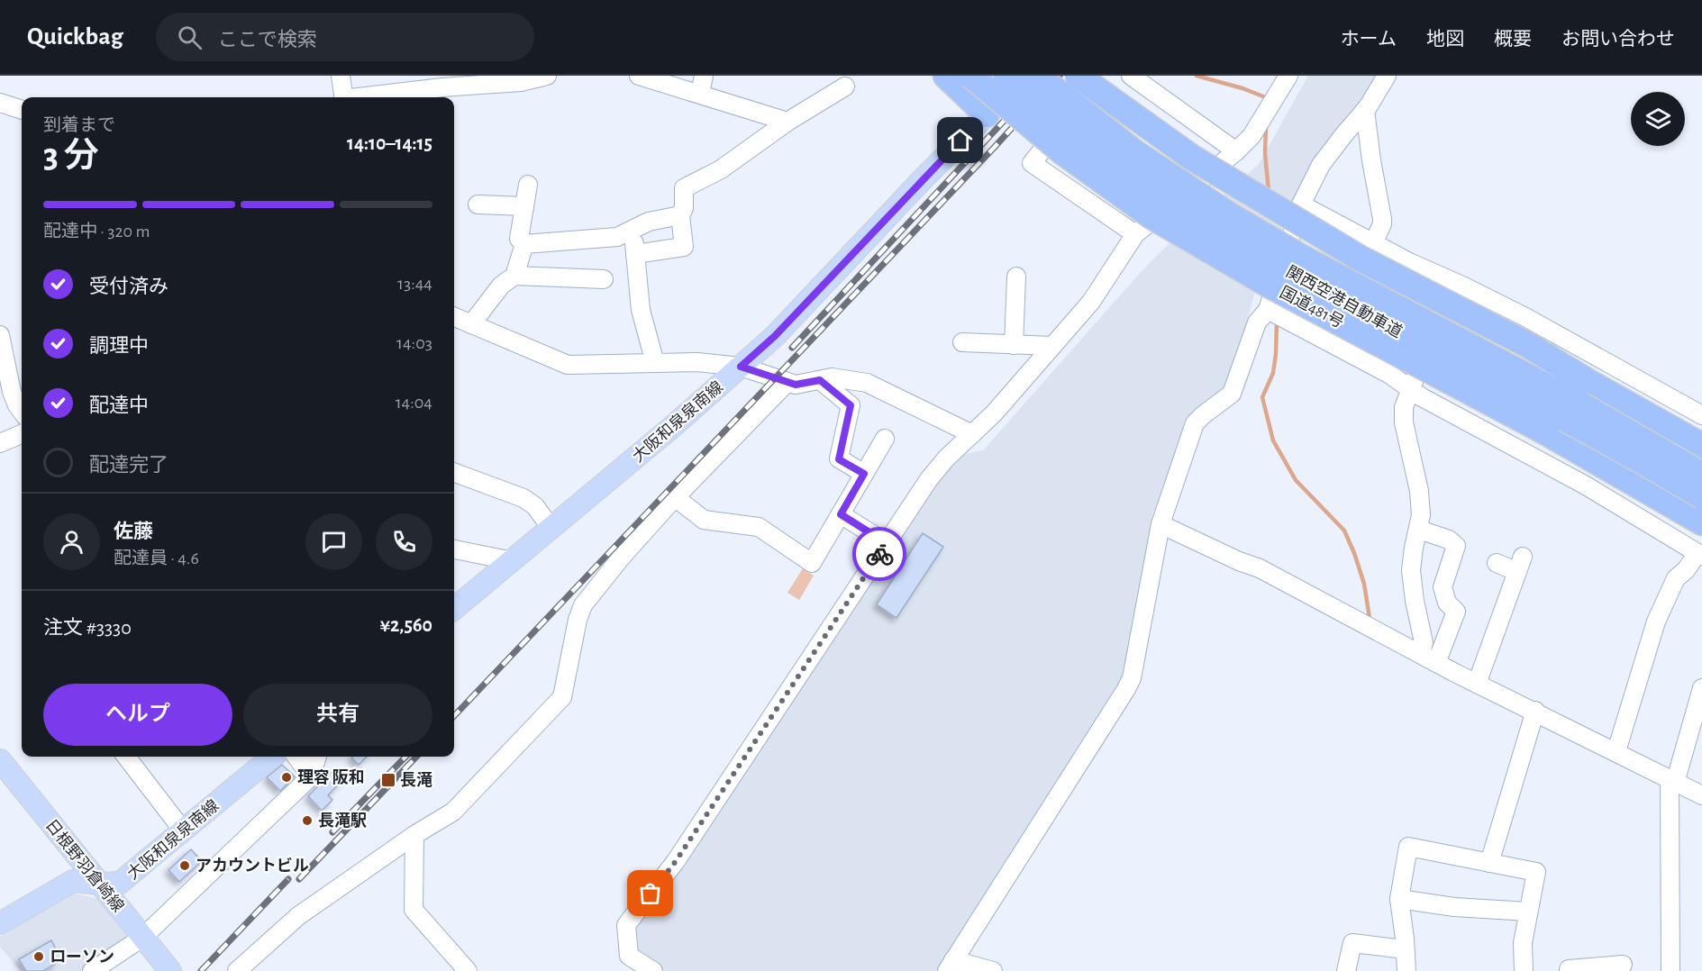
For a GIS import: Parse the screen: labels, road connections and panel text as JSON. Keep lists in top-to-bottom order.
{
  "streets": {
    "highway": ["関西空港自動車道", "国道481号"],
    "main road": ["大阪和泉泉南線", "日根野羽倉崎線"]
  },
  "crossings": [
    ["大阪和泉泉南線", "日根野羽倉崎線"]
  ],
  "places": {
    "other": [
      "理容 阪和",
      "長滝駅",
      "アカウントビル",
      "ローソン"
    ],
    "transit": ["長滝"]
  },
  "page": {
    "header": "Quickbag",
    "search": "ここで検索",
    "nav": [
      "ホーム",
      "地図",
      "概要",
      "お問い合わせ"
    ],
    "heading": ["3 分", "到着まで", "14:10–14:15"],
    "panel": [
      "佐藤",
      "配達員 · 4.6",
      "注文 #3330",
      "¥2,560"
    ],
    "bar": "配達中 · 320 m",
    "list": [
      ["受付済み", "13:44"],
      ["調理中", "14:03"],
      ["配達中", "14:04"],
      "配達完了"
    ],
    "buttons": ["ヘルプ", "共有"]
  }
}
